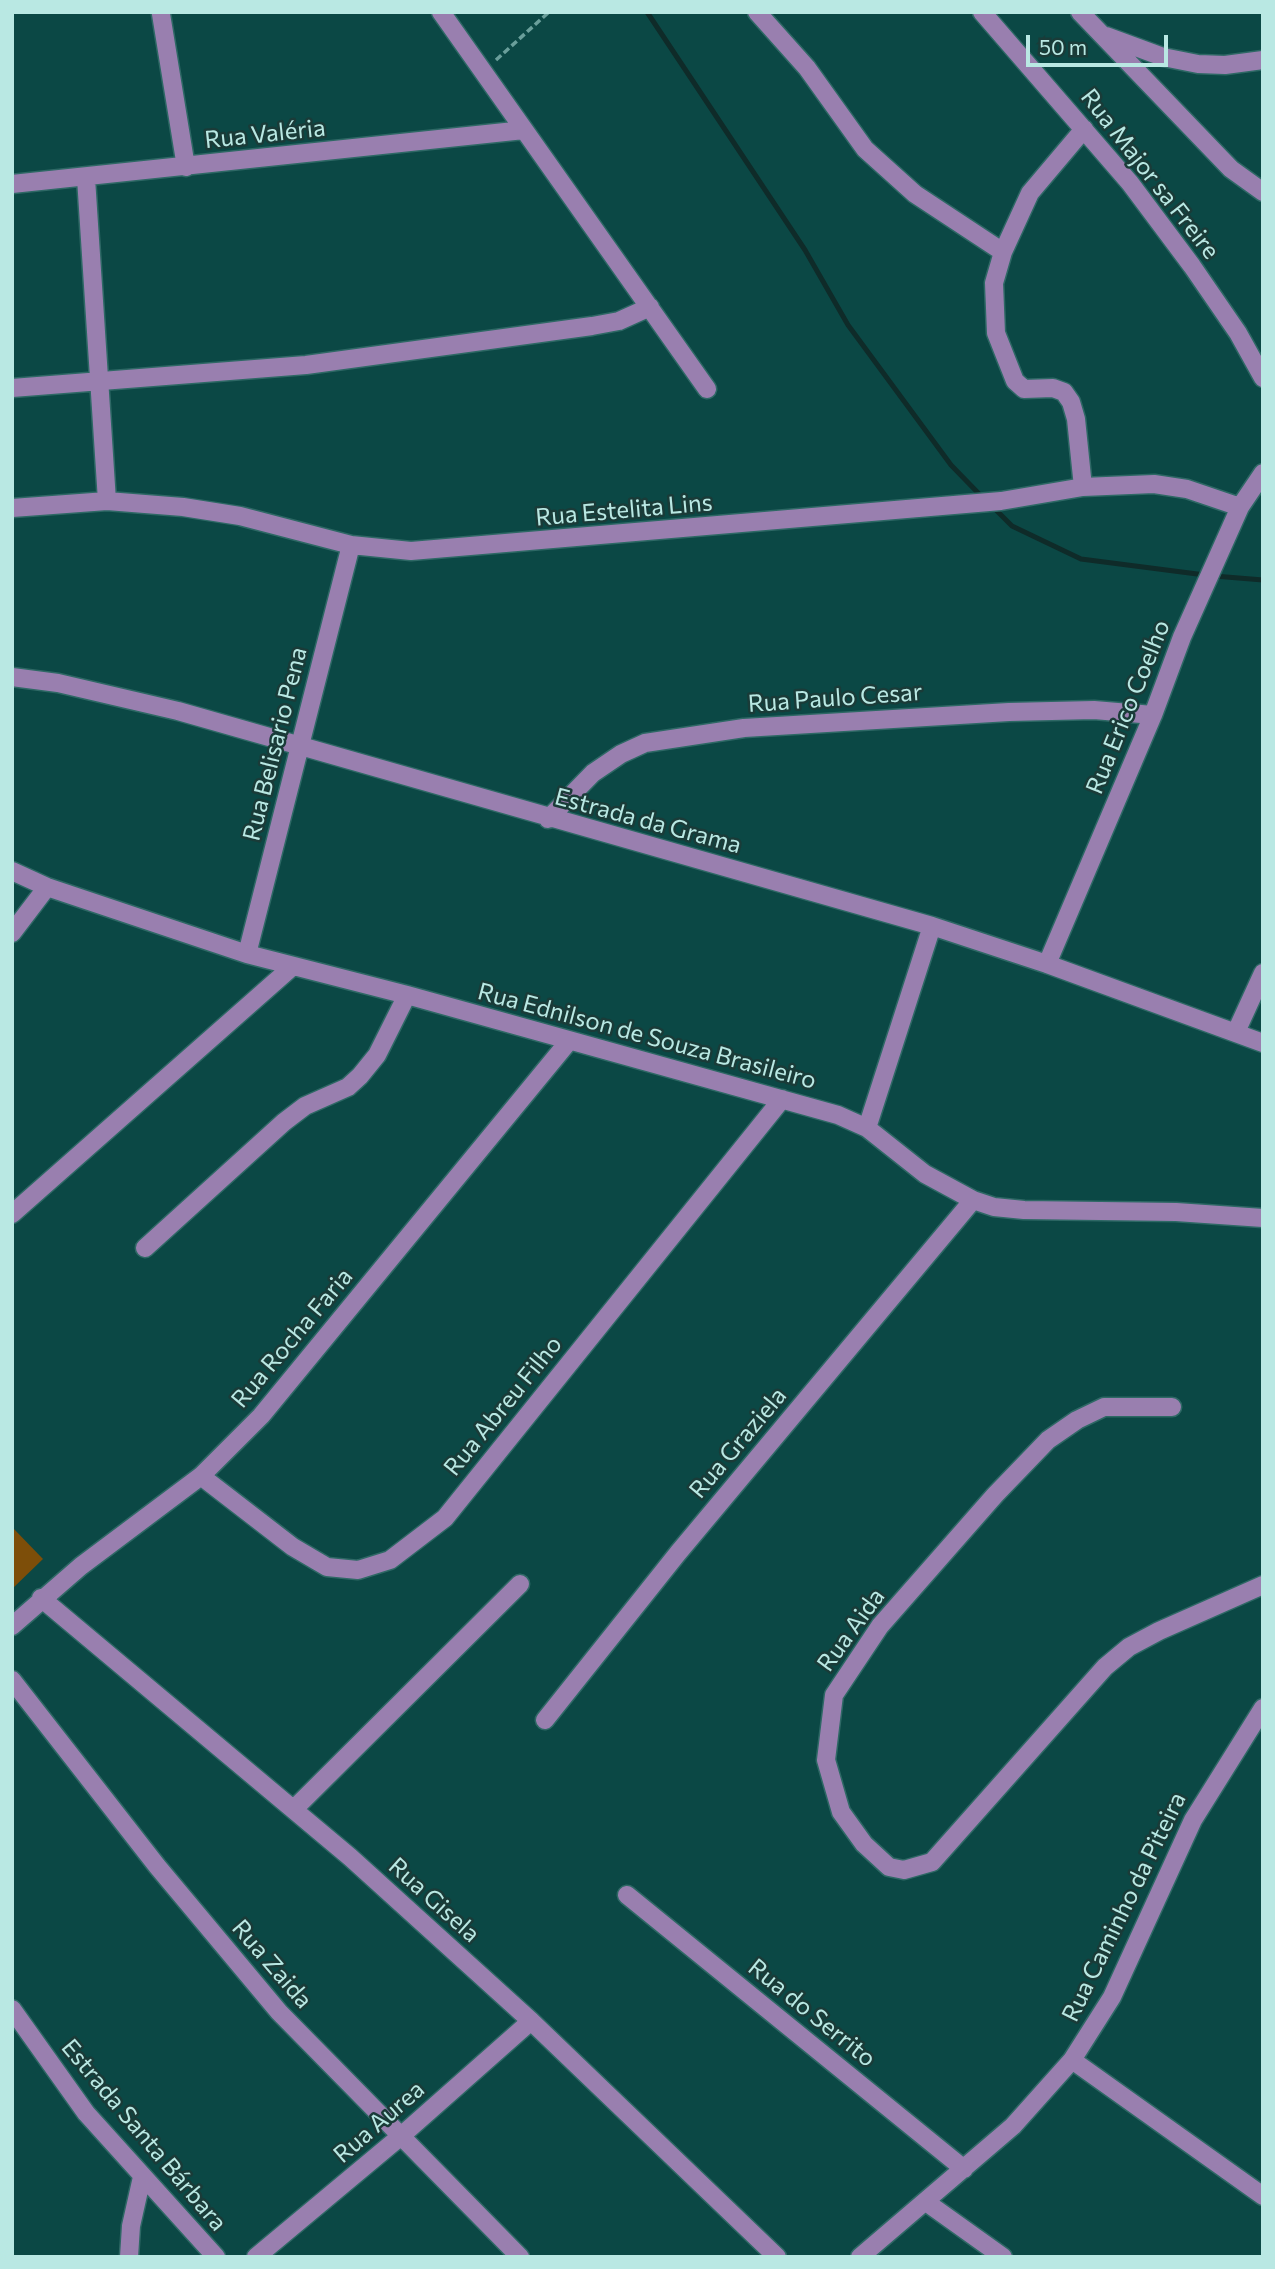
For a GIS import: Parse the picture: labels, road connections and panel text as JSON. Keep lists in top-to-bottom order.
{
  "streets": {
    "street": [
      "Rua Valéria",
      "Rua Major sa Freire",
      "Rua Estelita Lins",
      "Rua Paulo Cesar",
      "Rua Erico Coelho",
      "Rua Belisario Pena",
      "Estrada da Grama",
      "Rua Ednilson de Souza Brasileiro",
      "Rua Rocha Faria",
      "Rua Abreu Filho",
      "Rua Graziela",
      "Rua Aida",
      "Rua Gisela",
      "Rua Caminho da Piteira",
      "Rua Zaida",
      "Rua do Serrito",
      "Rua Aurea",
      "Estrada Santa Bárbara"
    ]
  },
  "crossings": [
    ["Rua Estelita Lins", "Rua Erico Coelho"],
    ["Rua Estelita Lins", "Rua Belisario Pena"],
    ["Rua Paulo Cesar", "Rua Erico Coelho"],
    ["Rua Paulo Cesar", "Estrada da Grama"],
    ["Rua Erico Coelho", "Estrada da Grama"],
    ["Rua Belisario Pena", "Estrada da Grama"],
    ["Rua Belisario Pena", "Rua Ednilson de Souza Brasileiro"],
    ["Rua Ednilson de Souza Brasileiro", "Rua Rocha Faria"],
    ["Rua Ednilson de Souza Brasileiro", "Rua Abreu Filho"],
    ["Rua Ednilson de Souza Brasileiro", "Rua Graziela"],
    ["Rua Rocha Faria", "Rua Abreu Filho"],
    ["Rua Rocha Faria", "Rua Gisela"],
    ["Rua Gisela", "Rua Aurea"],
    ["Rua Caminho da Piteira", "Rua do Serrito"],
    ["Rua Zaida", "Rua Aurea"]
  ],
  "scale_bar": "50 m"
}
